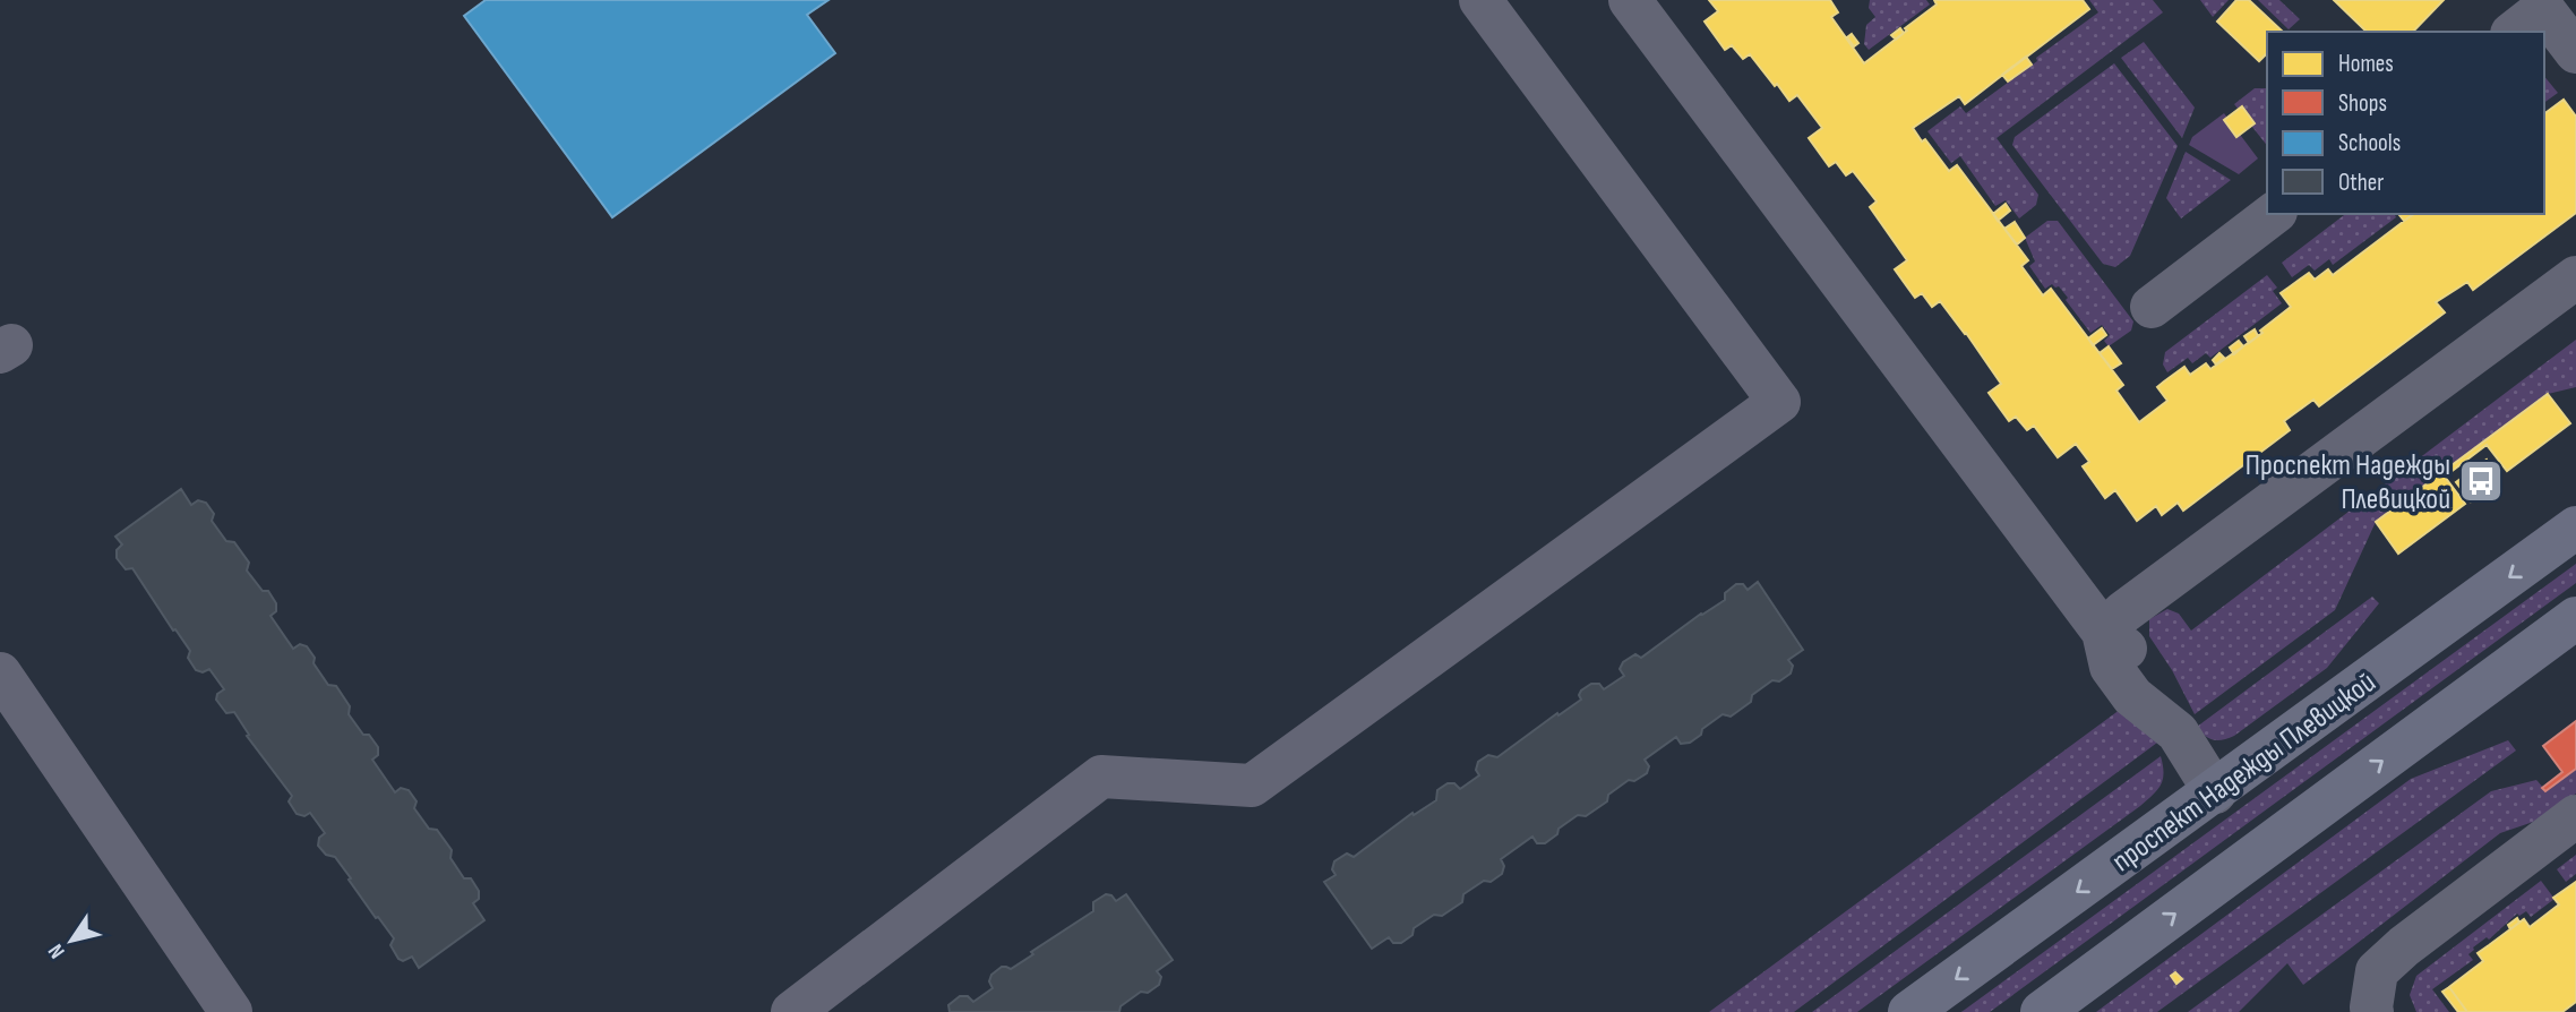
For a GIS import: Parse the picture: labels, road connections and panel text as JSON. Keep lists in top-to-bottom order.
{
  "streets": {
    "main road": ["проспект Надежды Плевицкой"]
  },
  "places": {
    "bus stop": ["Проспект Надежды Плевицкой"]
  },
  "legend": [
    "Homes",
    "Shops",
    "Schools",
    "Other"
  ],
  "north": "bottom left"
}
